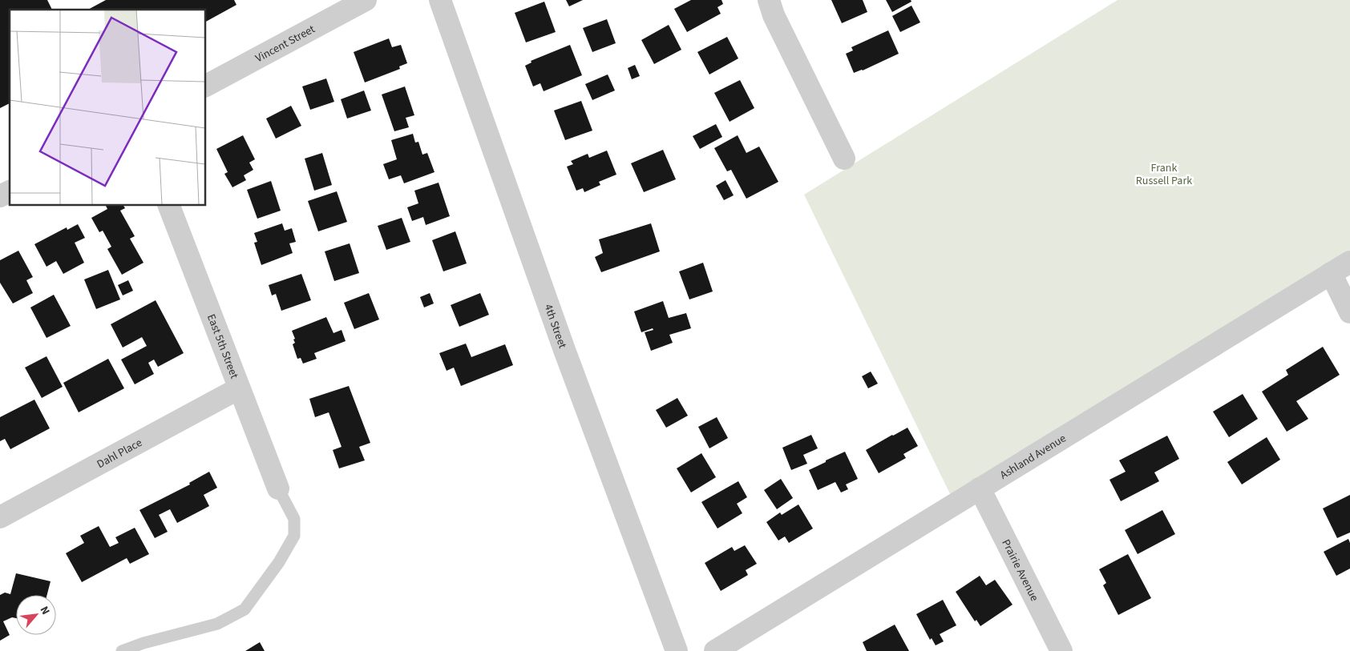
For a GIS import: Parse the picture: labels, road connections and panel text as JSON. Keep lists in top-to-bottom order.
{
  "streets": {
    "street": [
      "Vincent Street",
      "4th Street",
      "East 5th Street",
      "Dahl Place",
      "Ashland Avenue",
      "Prairie Avenue"
    ]
  },
  "crossings": [
    ["East 5th Street", "Dahl Place"],
    ["Ashland Avenue", "Prairie Avenue"]
  ],
  "parks": ["Frank Russell Park"],
  "north": "top right"
}
